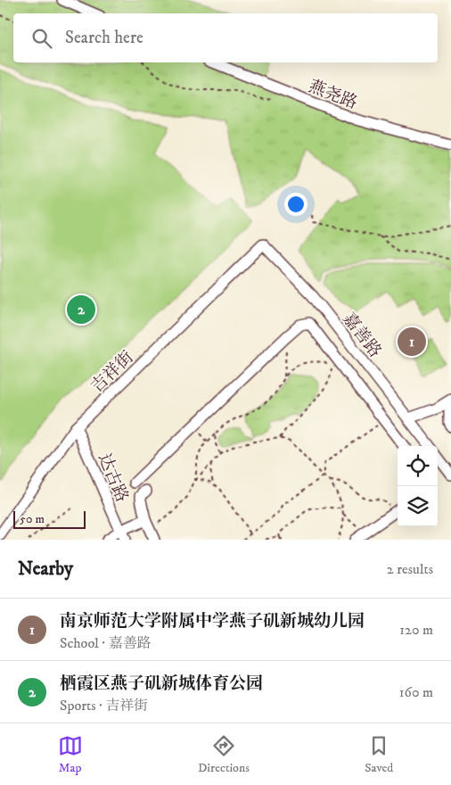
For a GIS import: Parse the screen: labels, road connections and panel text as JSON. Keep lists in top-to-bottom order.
{
  "streets": {
    "street": [
      "燕尧路",
      "嘉善路",
      "吉祥街",
      "达古路"
    ]
  },
  "crossings": [
    ["嘉善路", "吉祥街"],
    ["吉祥街", "达古路"]
  ],
  "scale_bar": "50 m",
  "page": {
    "search": "Search here",
    "pins": ["2", "1"],
    "scale": "50 m",
    "heading": ["Nearby", "2 results"],
    "list": [
      {
        "mark": "1",
        "name": "南京师范大学附属中学燕子矶新城幼儿园",
        "note": "School · 嘉善路",
        "value": "120 m"
      },
      {
        "mark": "2",
        "name": "栖霞区燕子矶新城体育公园",
        "note": "Sports · 吉祥街",
        "value": "160 m"
      }
    ],
    "nav": ["Map", "Directions", "Saved"]
  }
}
